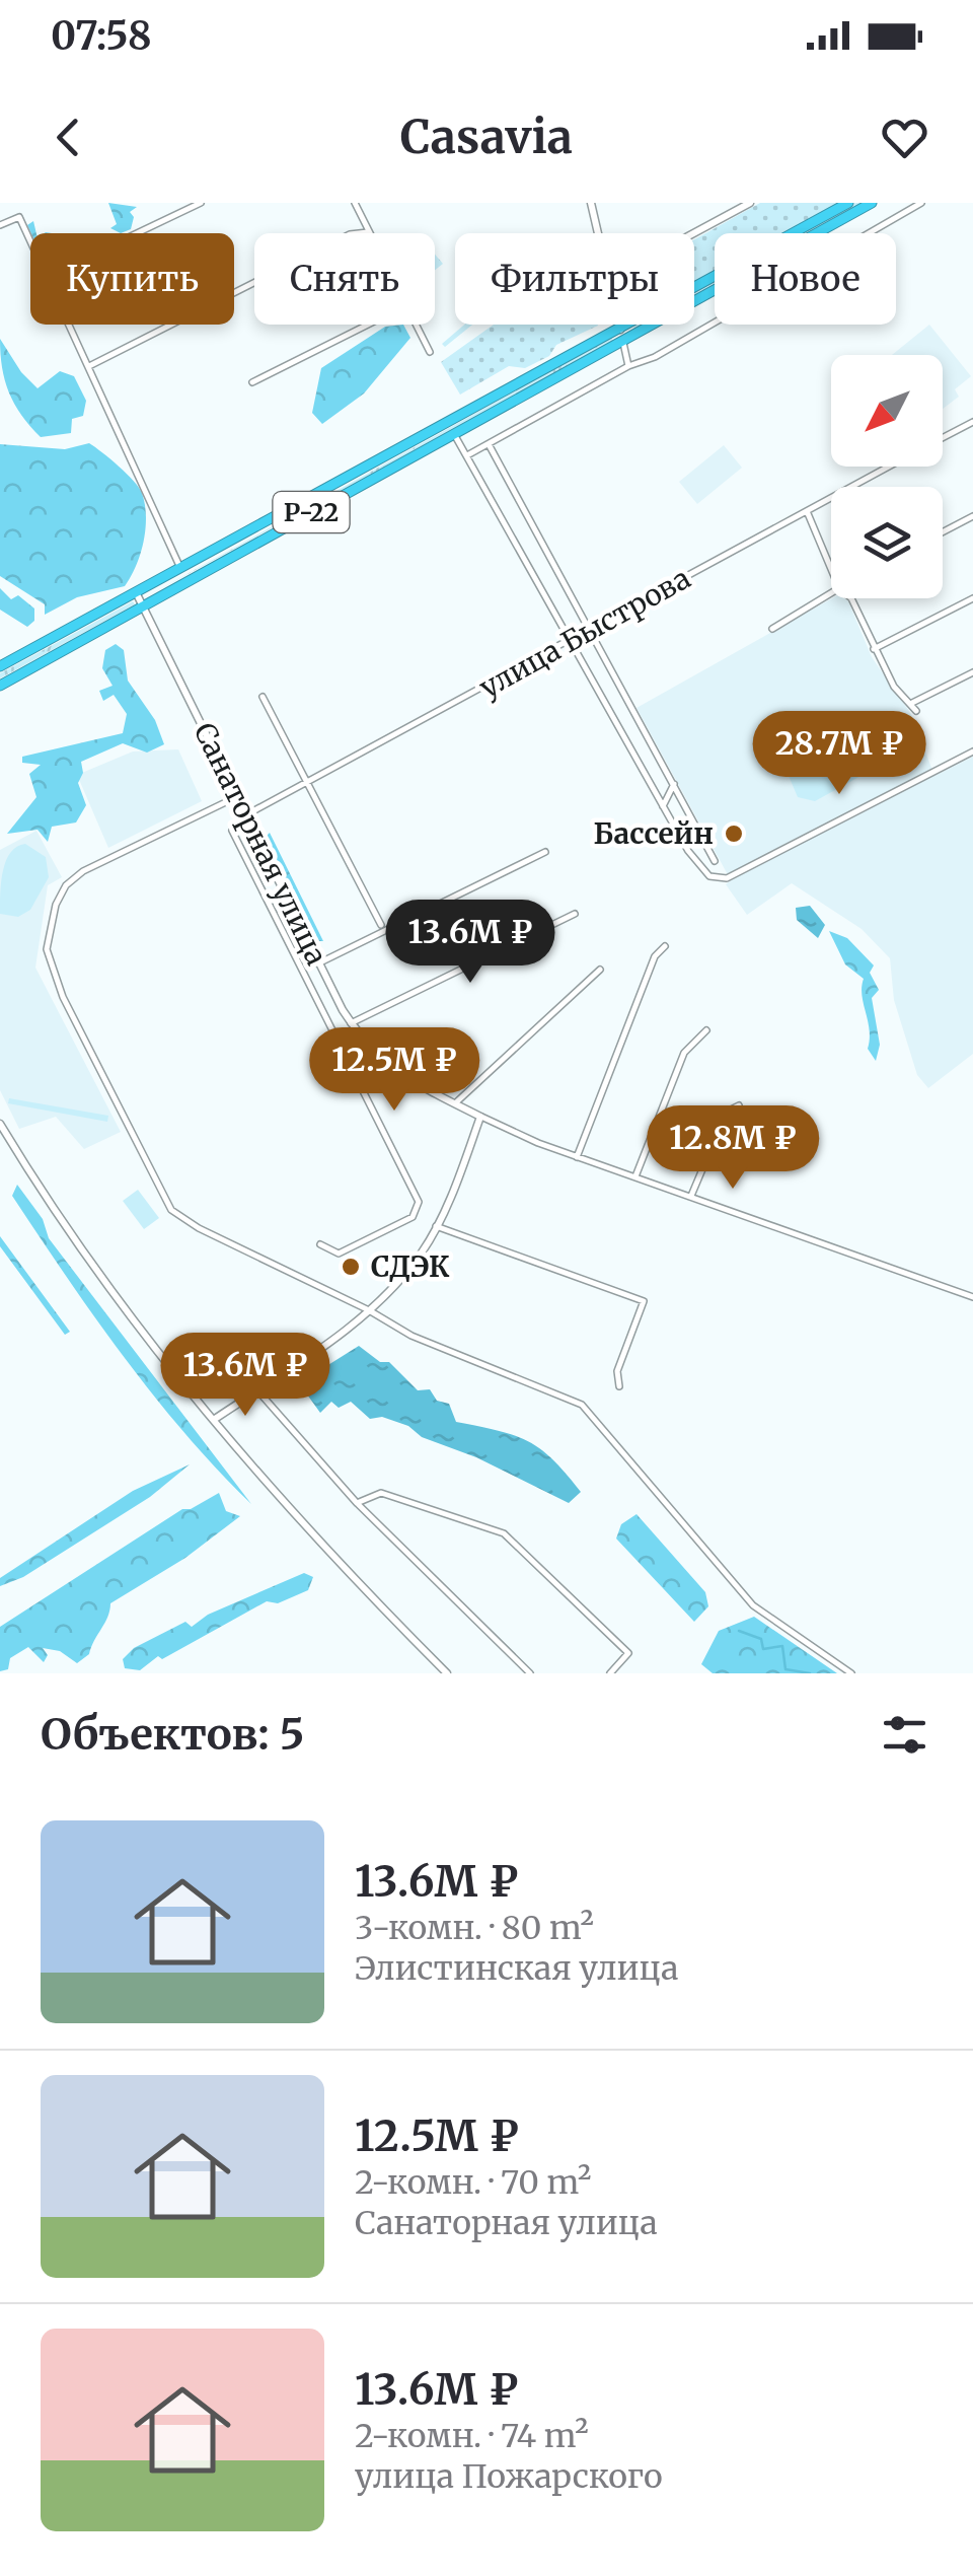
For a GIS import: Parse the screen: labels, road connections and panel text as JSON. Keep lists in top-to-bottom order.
{
  "streets": {
    "highway": ["Р-22"],
    "street": ["улица Быстрова", "Санаторная улица"]
  },
  "crossings": [
    ["Р-22", "Санаторная улица"],
    ["улица Быстрова", "Санаторная улица"]
  ],
  "places": ["Бассейн", "СДЭК"],
  "north": "bottom left",
  "page": {
    "status": "07:58",
    "header": "Casavia",
    "chip": [
      "Купить",
      "Снять",
      "Фильтры",
      "Новое"
    ],
    "price": [
      "28.7M ₽",
      "13.6M ₽",
      "12.5M ₽",
      "12.8M ₽",
      "13.6M ₽"
    ],
    "heading": "Объектов: 5",
    "list": [
      {
        "name": "13.6M ₽",
        "note": "3-комн. · 80 m² · Элистинская улица"
      },
      {
        "name": "12.5M ₽",
        "note": "2-комн. · 70 m² · Санаторная улица"
      },
      {
        "name": "13.6M ₽",
        "note": "2-комн. · 74 m² · улица Пожарского"
      }
    ]
  }
}
